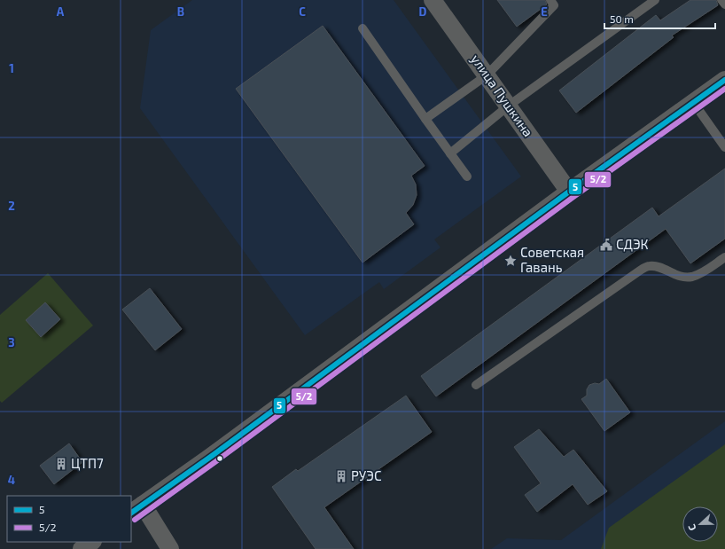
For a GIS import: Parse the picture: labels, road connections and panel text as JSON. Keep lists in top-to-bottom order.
{
  "streets": {
    "street": ["улица Пушкина"]
  },
  "places": {
    "public building": ["СДЭК"],
    "place": ["Советская Гавань"],
    "building": ["ЦТП7", "РУЭС"]
  },
  "lines": ["transit line 5", "transit line 5/2"],
  "legend": ["5", "5/2"],
  "scale_bar": "50 m",
  "north": "left",
  "grid": {
    "columns": [
      "A",
      "B",
      "C",
      "D",
      "E"
    ],
    "rows": [
      "1",
      "2",
      "3",
      "4"
    ]
  }
}
